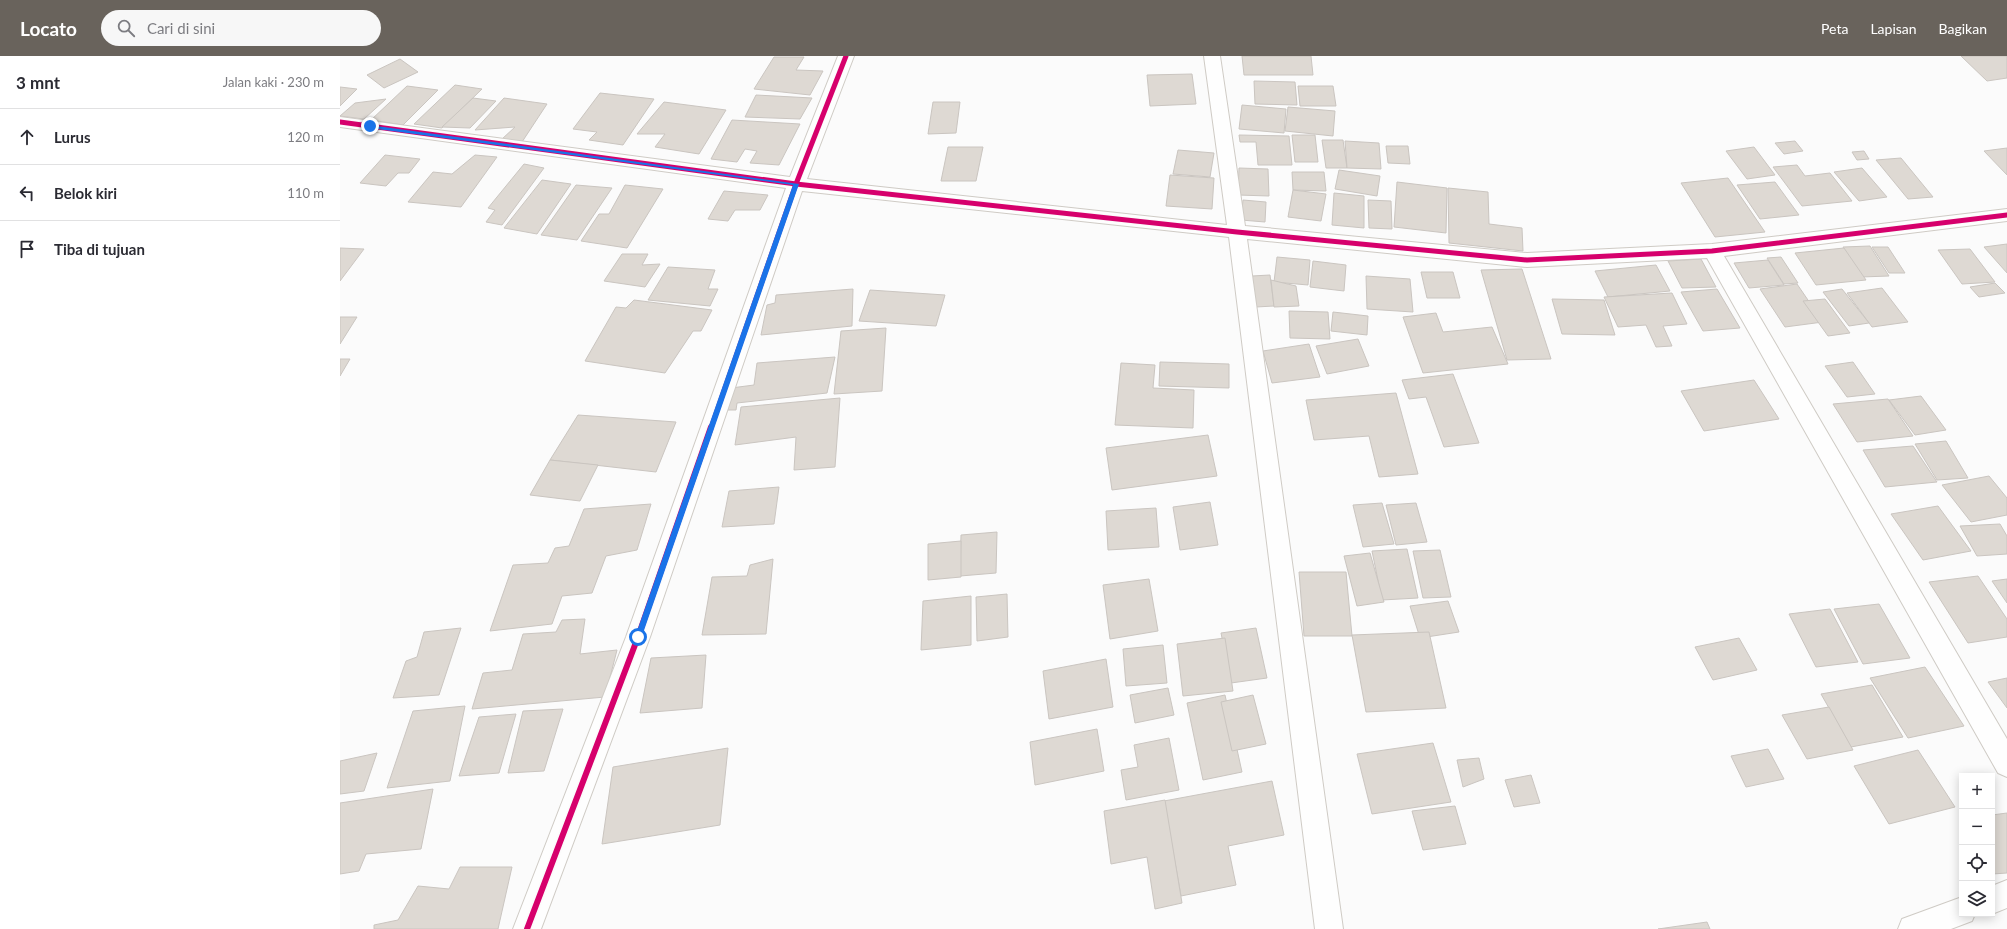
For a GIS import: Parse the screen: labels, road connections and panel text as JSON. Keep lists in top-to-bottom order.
{
  "page": {
    "header": "Locato",
    "search": "Cari di sini",
    "nav": ["Peta", "Lapisan", "Bagikan"],
    "heading": ["3 mnt", "Jalan kaki · 230 m"],
    "list": [
      ["Lurus", "120 m"],
      ["Belok kiri", "110 m"],
      "Tiba di tujuan"
    ],
    "map_buttons": ["+", "−"]
  }
}
